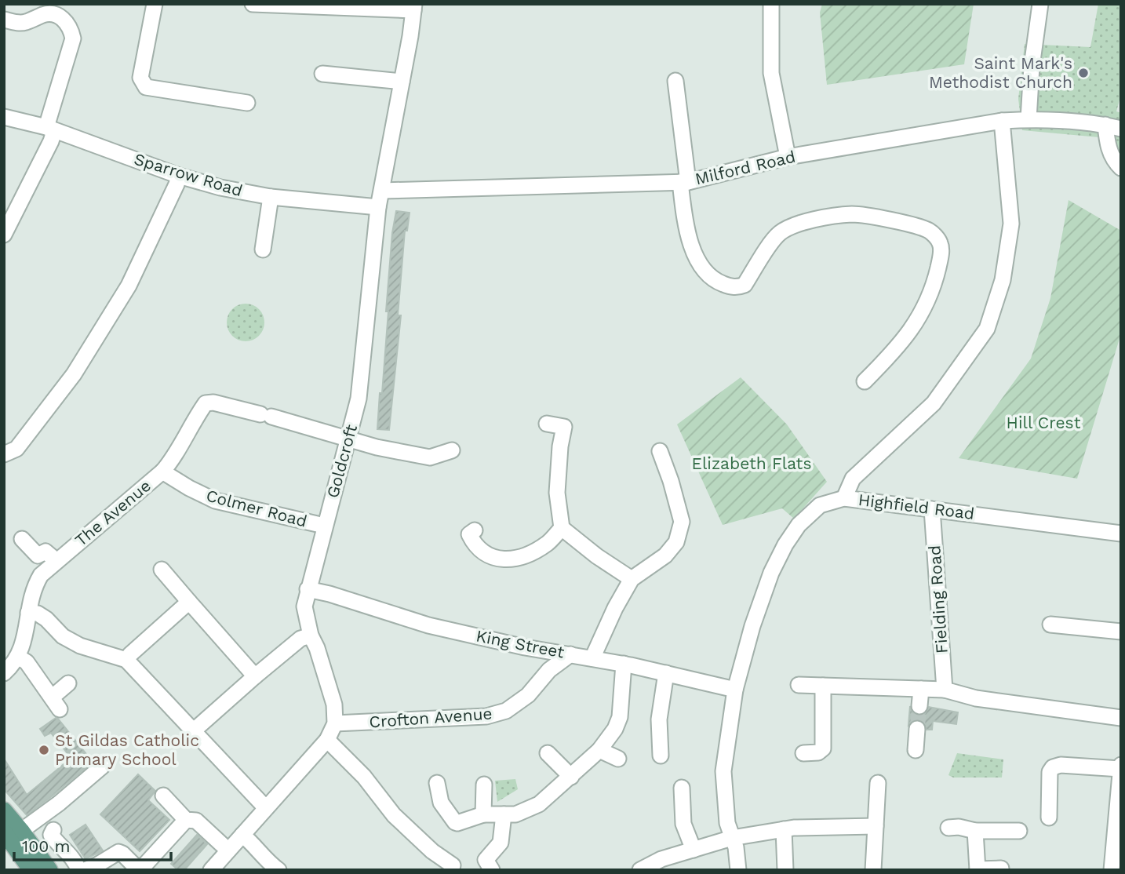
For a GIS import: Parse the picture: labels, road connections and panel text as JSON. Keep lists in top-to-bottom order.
{
  "streets": {
    "street": [
      "Milford Road",
      "Sparrow Road",
      "Goldcroft",
      "Highfield Road",
      "Colmer Road",
      "The Avenue",
      "Fielding Road",
      "King Street",
      "Crofton Avenue"
    ]
  },
  "crossings": [
    ["Milford Road", "Goldcroft"],
    ["Sparrow Road", "Goldcroft"],
    ["Goldcroft", "Colmer Road"],
    ["Goldcroft", "The Avenue"],
    ["Goldcroft", "King Street"],
    ["Goldcroft", "Crofton Avenue"],
    ["Highfield Road", "Fielding Road"],
    ["Highfield Road", "King Street"],
    ["Colmer Road", "The Avenue"],
    ["King Street", "Crofton Avenue"]
  ],
  "parks": ["Hill Crest", "Elizabeth Flats"],
  "places": ["Saint Mark's Methodist Church", "St Gildas Catholic Primary School"],
  "scale_bar": "100 m"
}
